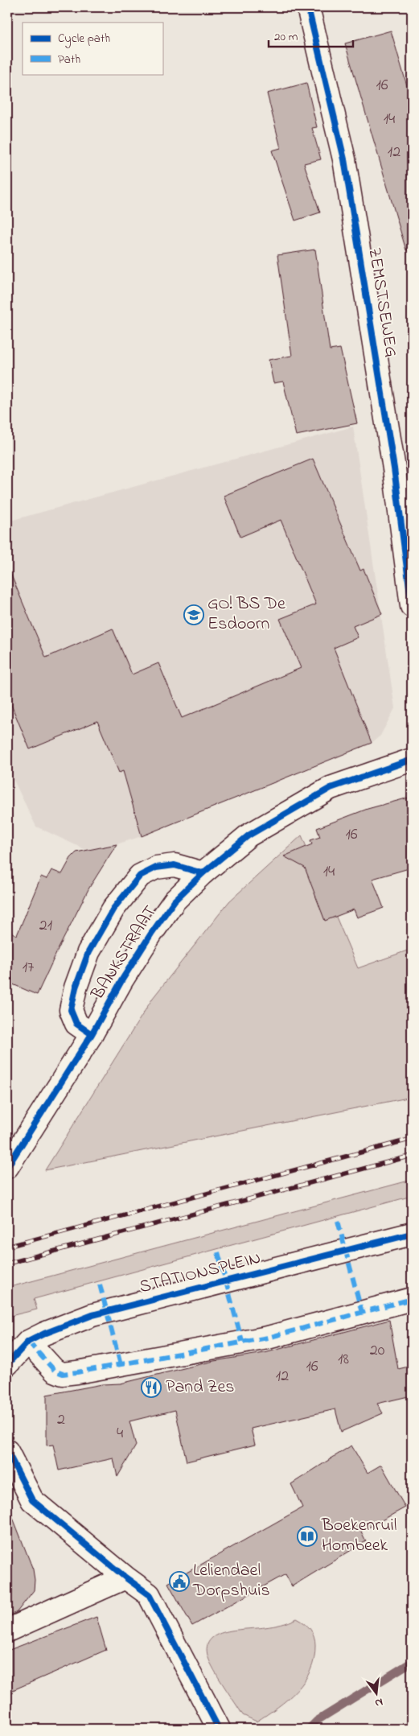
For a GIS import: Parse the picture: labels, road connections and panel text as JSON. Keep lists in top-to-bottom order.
{
  "streets": {
    "street": ["ZEMSTSEWEG", "BANKSTRAAT", "STATIONSPLEIN"]
  },
  "places": {
    "school or university": ["GO! BS De Esdoorn"],
    "restaurant": ["Pand Zes"],
    "library": ["Boekenruil Hombeek"],
    "public building": ["Leliendael Dorpshuis"]
  },
  "house_numbers": [
    "16",
    "14",
    "12",
    "16",
    "14",
    "21",
    "17",
    "20",
    "18",
    "16",
    "12",
    "2",
    "4"
  ],
  "legend": ["Cycle path", "Path"],
  "scale_bar": "20 m",
  "north": "bottom"
}
